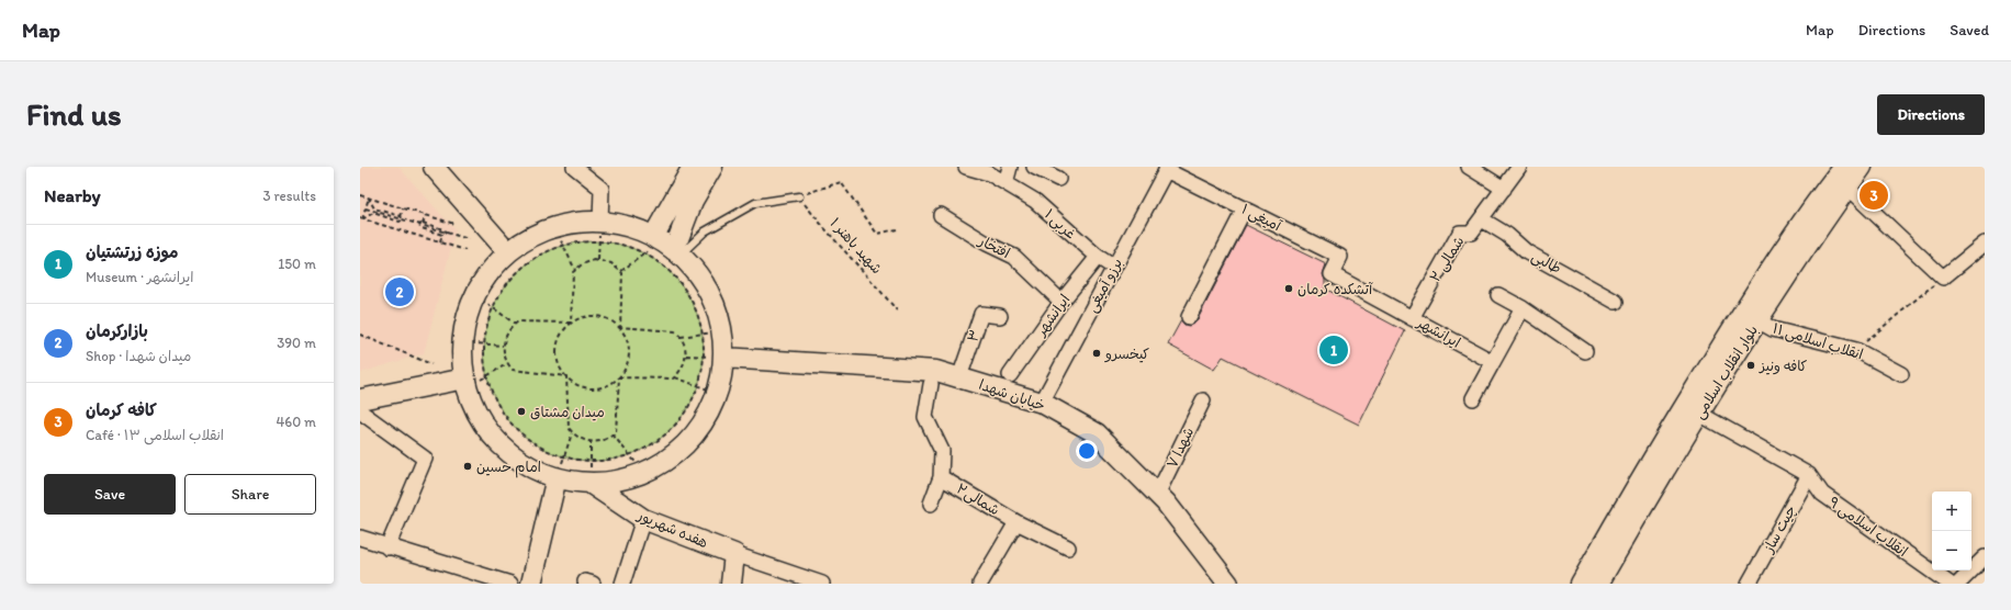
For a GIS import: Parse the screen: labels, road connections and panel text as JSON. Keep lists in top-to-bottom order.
{
  "streets": {
    "main road": ["بلوار انقلاب اسلامی", "خیابان شهدا", "هفده شهریور"],
    "street": [
      "آمیغی ۱",
      "۱ غربی",
      "افتخار",
      "۲ شمالی",
      "طالبی",
      "برزو آمیغی",
      "ایرانشهر",
      "۳",
      "انقلاب اسلامی ۱۱",
      "شهدا ۷",
      "شمالی۲",
      "انقلاب اسلامی ۹",
      "چیت ساز"
    ],
    "path": ["شهید باهنر ۱"]
  },
  "crossings": [
    ["آمیغی ۱", "برزو آمیغی"],
    ["آمیغی ۱", "ایرانشهر"],
    ["۱ غربی", "برزو آمیغی"],
    ["۱ غربی", "ایرانشهر"],
    ["افتخار", "ایرانشهر"],
    ["۲ شمالی", "طالبی"],
    ["۲ شمالی", "ایرانشهر"],
    ["برزو آمیغی", "خیابان شهدا"],
    ["۳", "خیابان شهدا"],
    ["انقلاب اسلامی ۱۱", "بلوار انقلاب اسلامی"],
    ["بلوار انقلاب اسلامی", "انقلاب اسلامی ۹"],
    ["خیابان شهدا", "شهدا ۷"],
    ["انقلاب اسلامی ۹", "چیت ساز"]
  ],
  "places": [
    "آتشکده کرمان",
    "کیخسرو",
    "کافه ونیز",
    "ميدان مشتاق",
    "امام حسین"
  ],
  "page": {
    "header": "Map",
    "nav": ["Map", "Directions", "Saved"],
    "buttons": [
      "Directions",
      ["Save", "Share"]
    ],
    "title": "Find us",
    "heading": ["Nearby", "3 results"],
    "pins": ["3", "2", "1"],
    "list": [
      {
        "mark": "1",
        "name": "موزه زرتشتیان",
        "note": "Museum · ایرانشهر",
        "value": "150 m"
      },
      {
        "mark": "2",
        "name": "بازارکرمان",
        "note": "Shop · میدان شهدا",
        "value": "390 m"
      },
      {
        "mark": "3",
        "name": "کافه کرمان",
        "note": "Café · انقلاب اسلامی ۱۳",
        "value": "460 m"
      }
    ],
    "map_buttons": ["+", "−"]
  }
}
